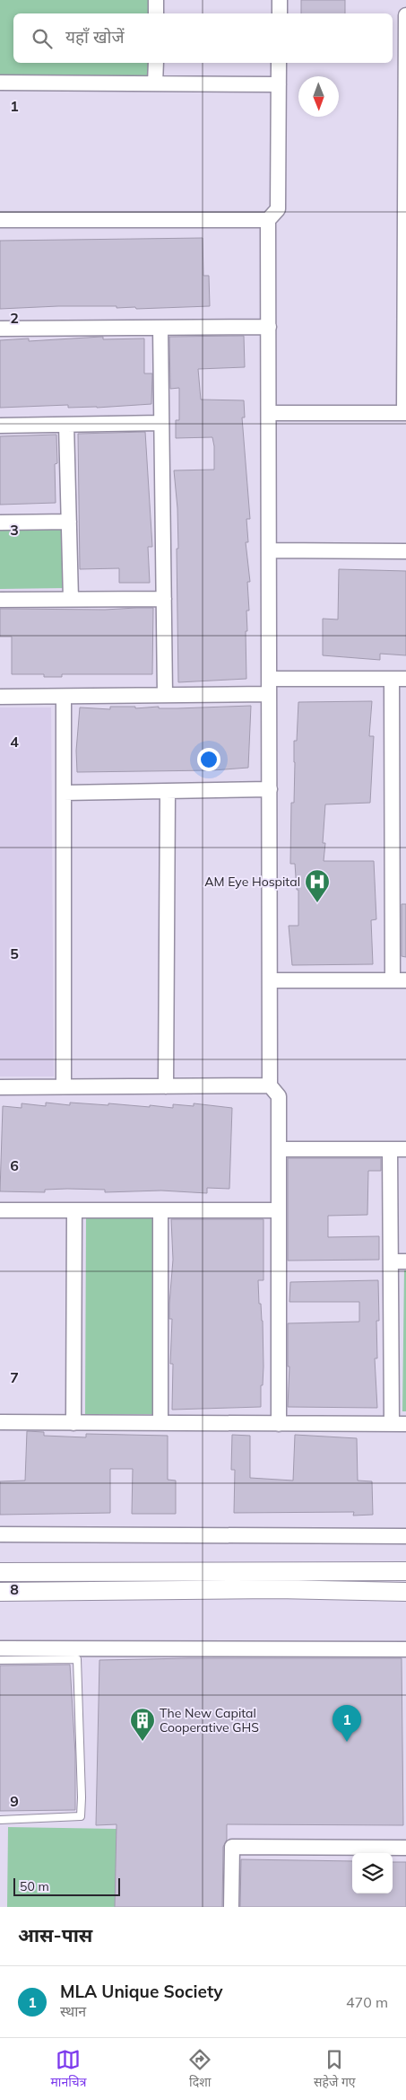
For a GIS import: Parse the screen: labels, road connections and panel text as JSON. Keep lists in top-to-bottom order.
{
  "places": {
    "hospital": ["AM Eye Hospital"],
    "building": ["The New Capital Cooperative GHS"]
  },
  "scale_bar": "50 m",
  "north": "bottom",
  "page": {
    "search": "यहाँ खोजें",
    "pins": "1",
    "scale": "50 m",
    "heading": "आस-पास",
    "list": [
      {
        "mark": "1",
        "name": "MLA Unique Society",
        "note": "स्थान",
        "value": "470 m"
      }
    ],
    "nav": ["मानचित्र", "दिशा", "सहेजे गए"]
  },
  "grid": {
    "rows": [
      "1",
      "2",
      "3",
      "4",
      "5",
      "6",
      "7",
      "8",
      "9"
    ]
  }
}
